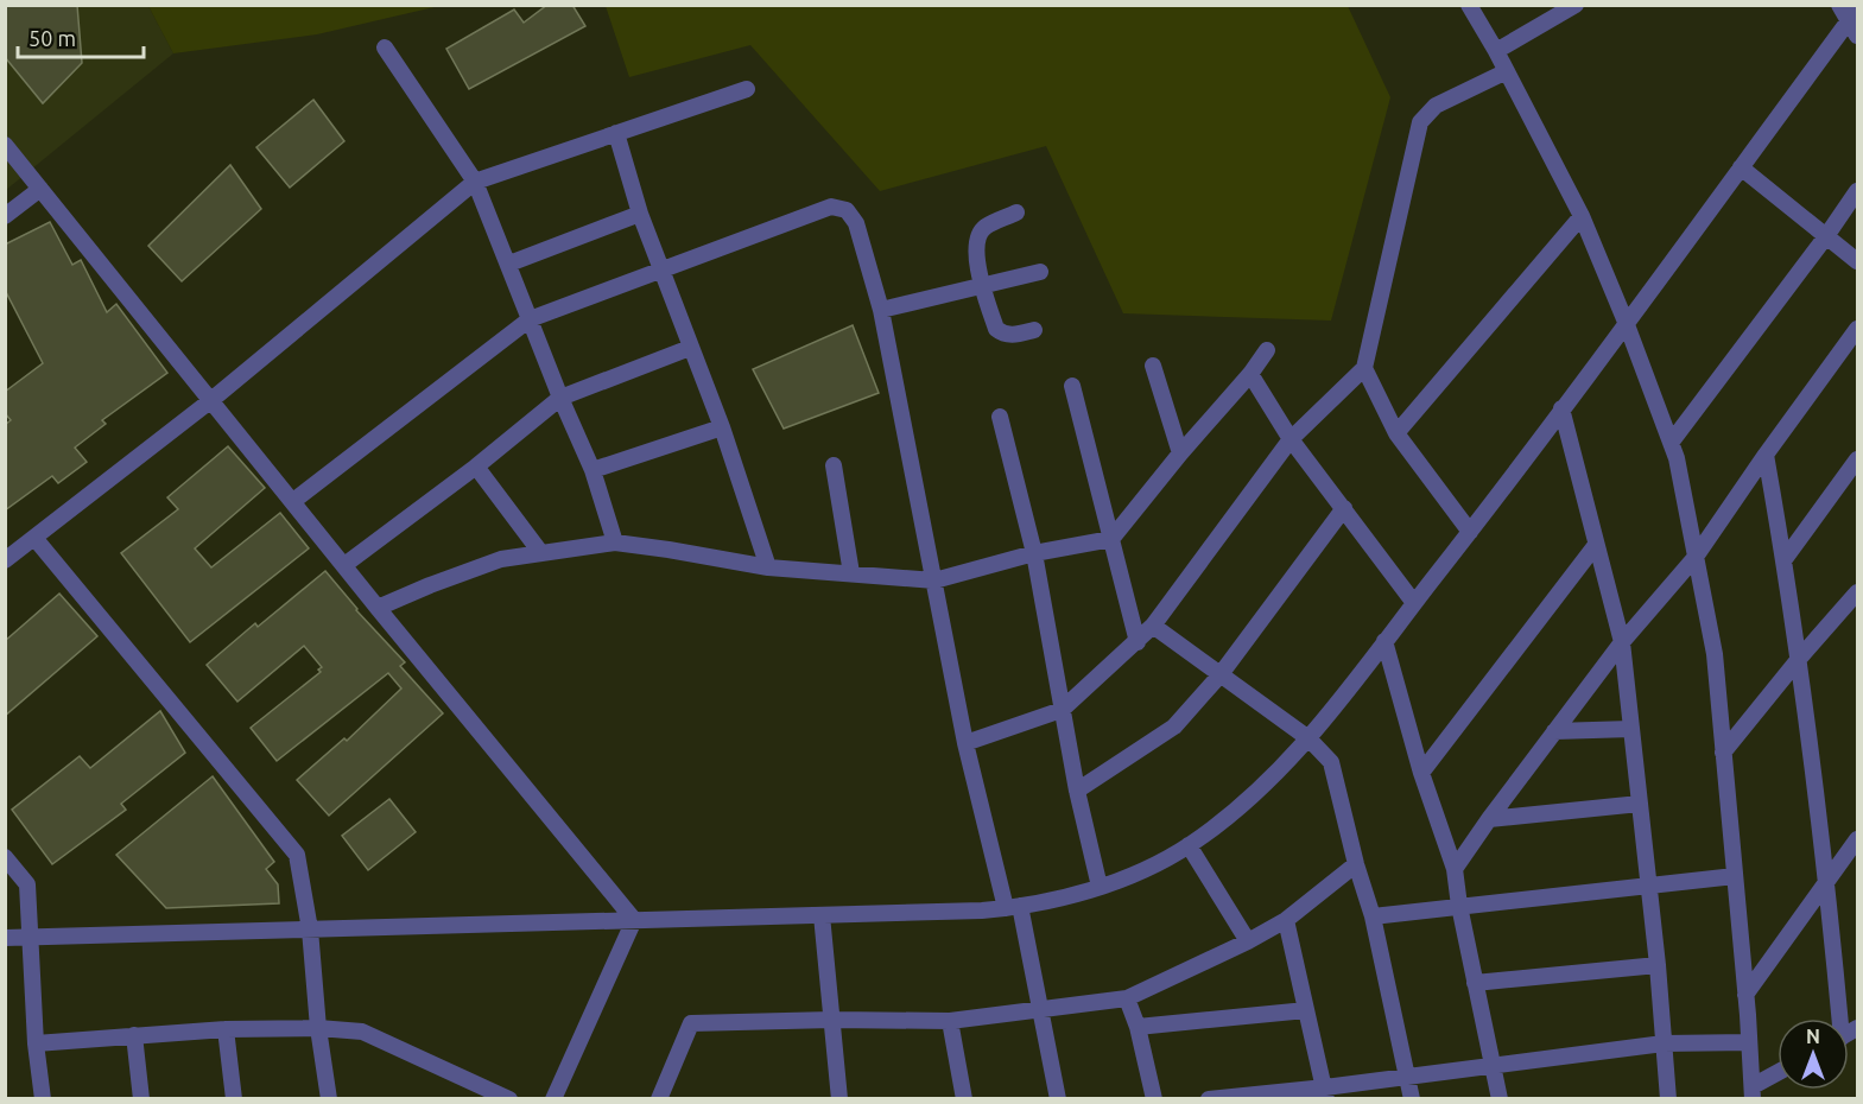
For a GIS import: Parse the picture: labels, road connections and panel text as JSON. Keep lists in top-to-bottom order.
{
  "scale_bar": "50 m",
  "north": "top"
}
